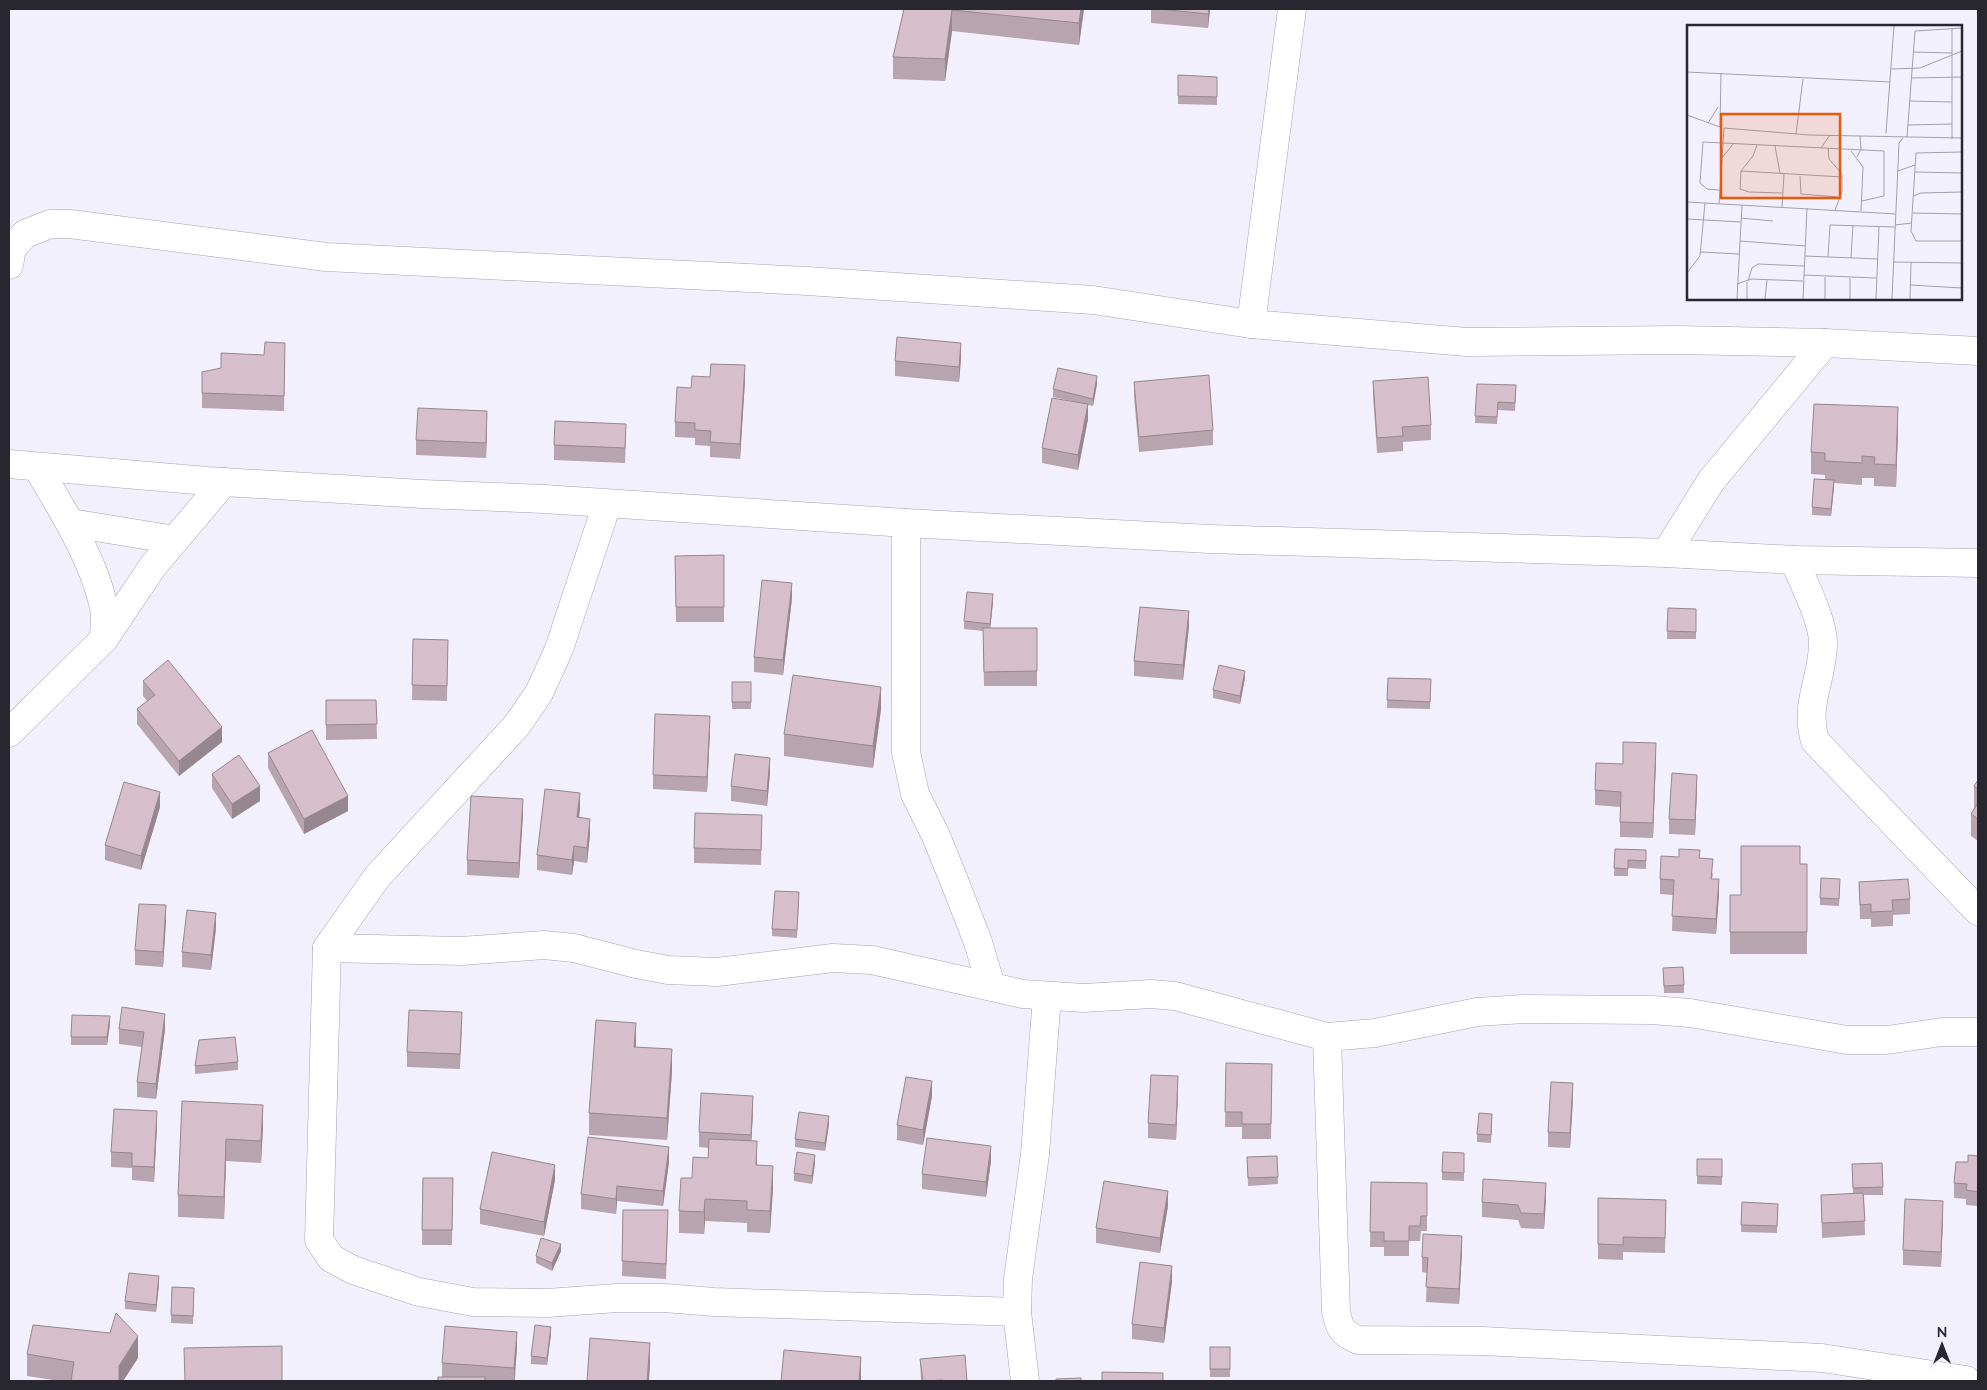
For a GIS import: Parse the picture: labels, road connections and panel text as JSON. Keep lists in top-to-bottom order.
{
  "north": "top"
}
